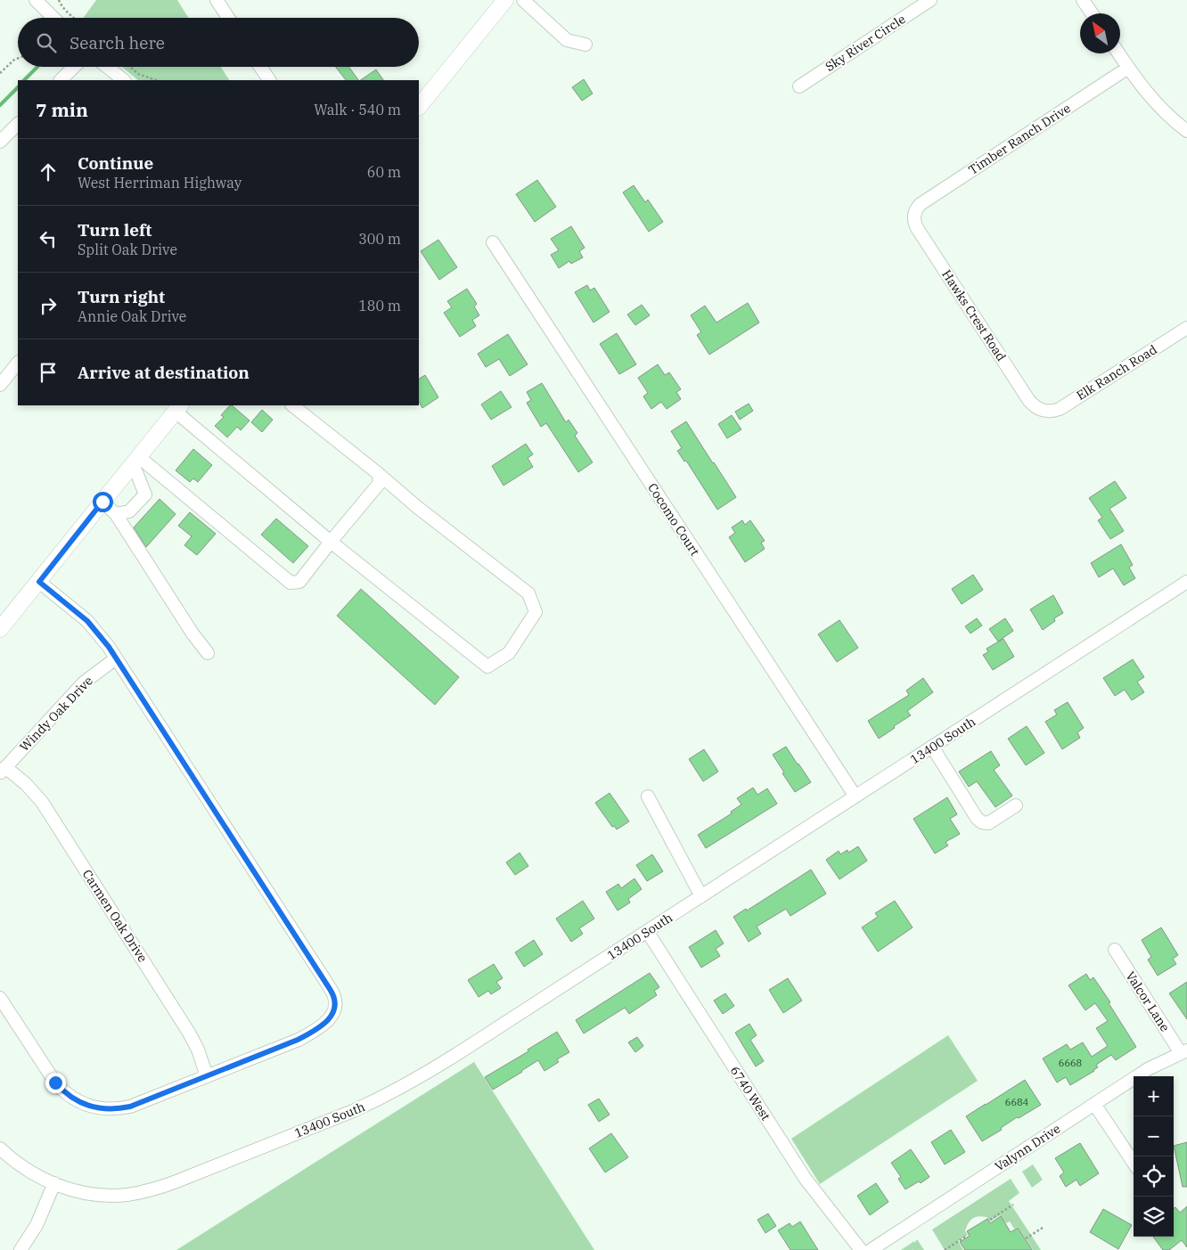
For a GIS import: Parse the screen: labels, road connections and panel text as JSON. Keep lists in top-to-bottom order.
{
  "streets": {
    "street": [
      "Sky River Circle",
      "Timber Ranch Drive",
      "Hawks Crest Road",
      "Elk Ranch Road",
      "Cocomo Court",
      "Windy Oak Drive",
      "13400 South",
      "Carmen Oak Drive",
      "Valcor Lane",
      "6740 West",
      "Valynn Drive"
    ]
  },
  "crossings": [
    ["Timber Ranch Drive", "Hawks Crest Road"],
    ["Hawks Crest Road", "Elk Ranch Road"],
    ["Cocomo Court", "13400 South"],
    ["Windy Oak Drive", "Carmen Oak Drive"],
    ["13400 South", "6740 West"],
    ["Valcor Lane", "Valynn Drive"]
  ],
  "house_numbers": ["6668", "6684"],
  "north": "top left",
  "page": {
    "search": "Search here",
    "heading": ["7 min", "Walk · 540 m"],
    "list": [
      ["Continue", "West Herriman Highway", "60 m"],
      ["Turn left", "Split Oak Drive", "300 m"],
      ["Turn right", "Annie Oak Drive", "180 m"],
      "Arrive at destination"
    ],
    "map_buttons": ["+", "−"]
  }
}
